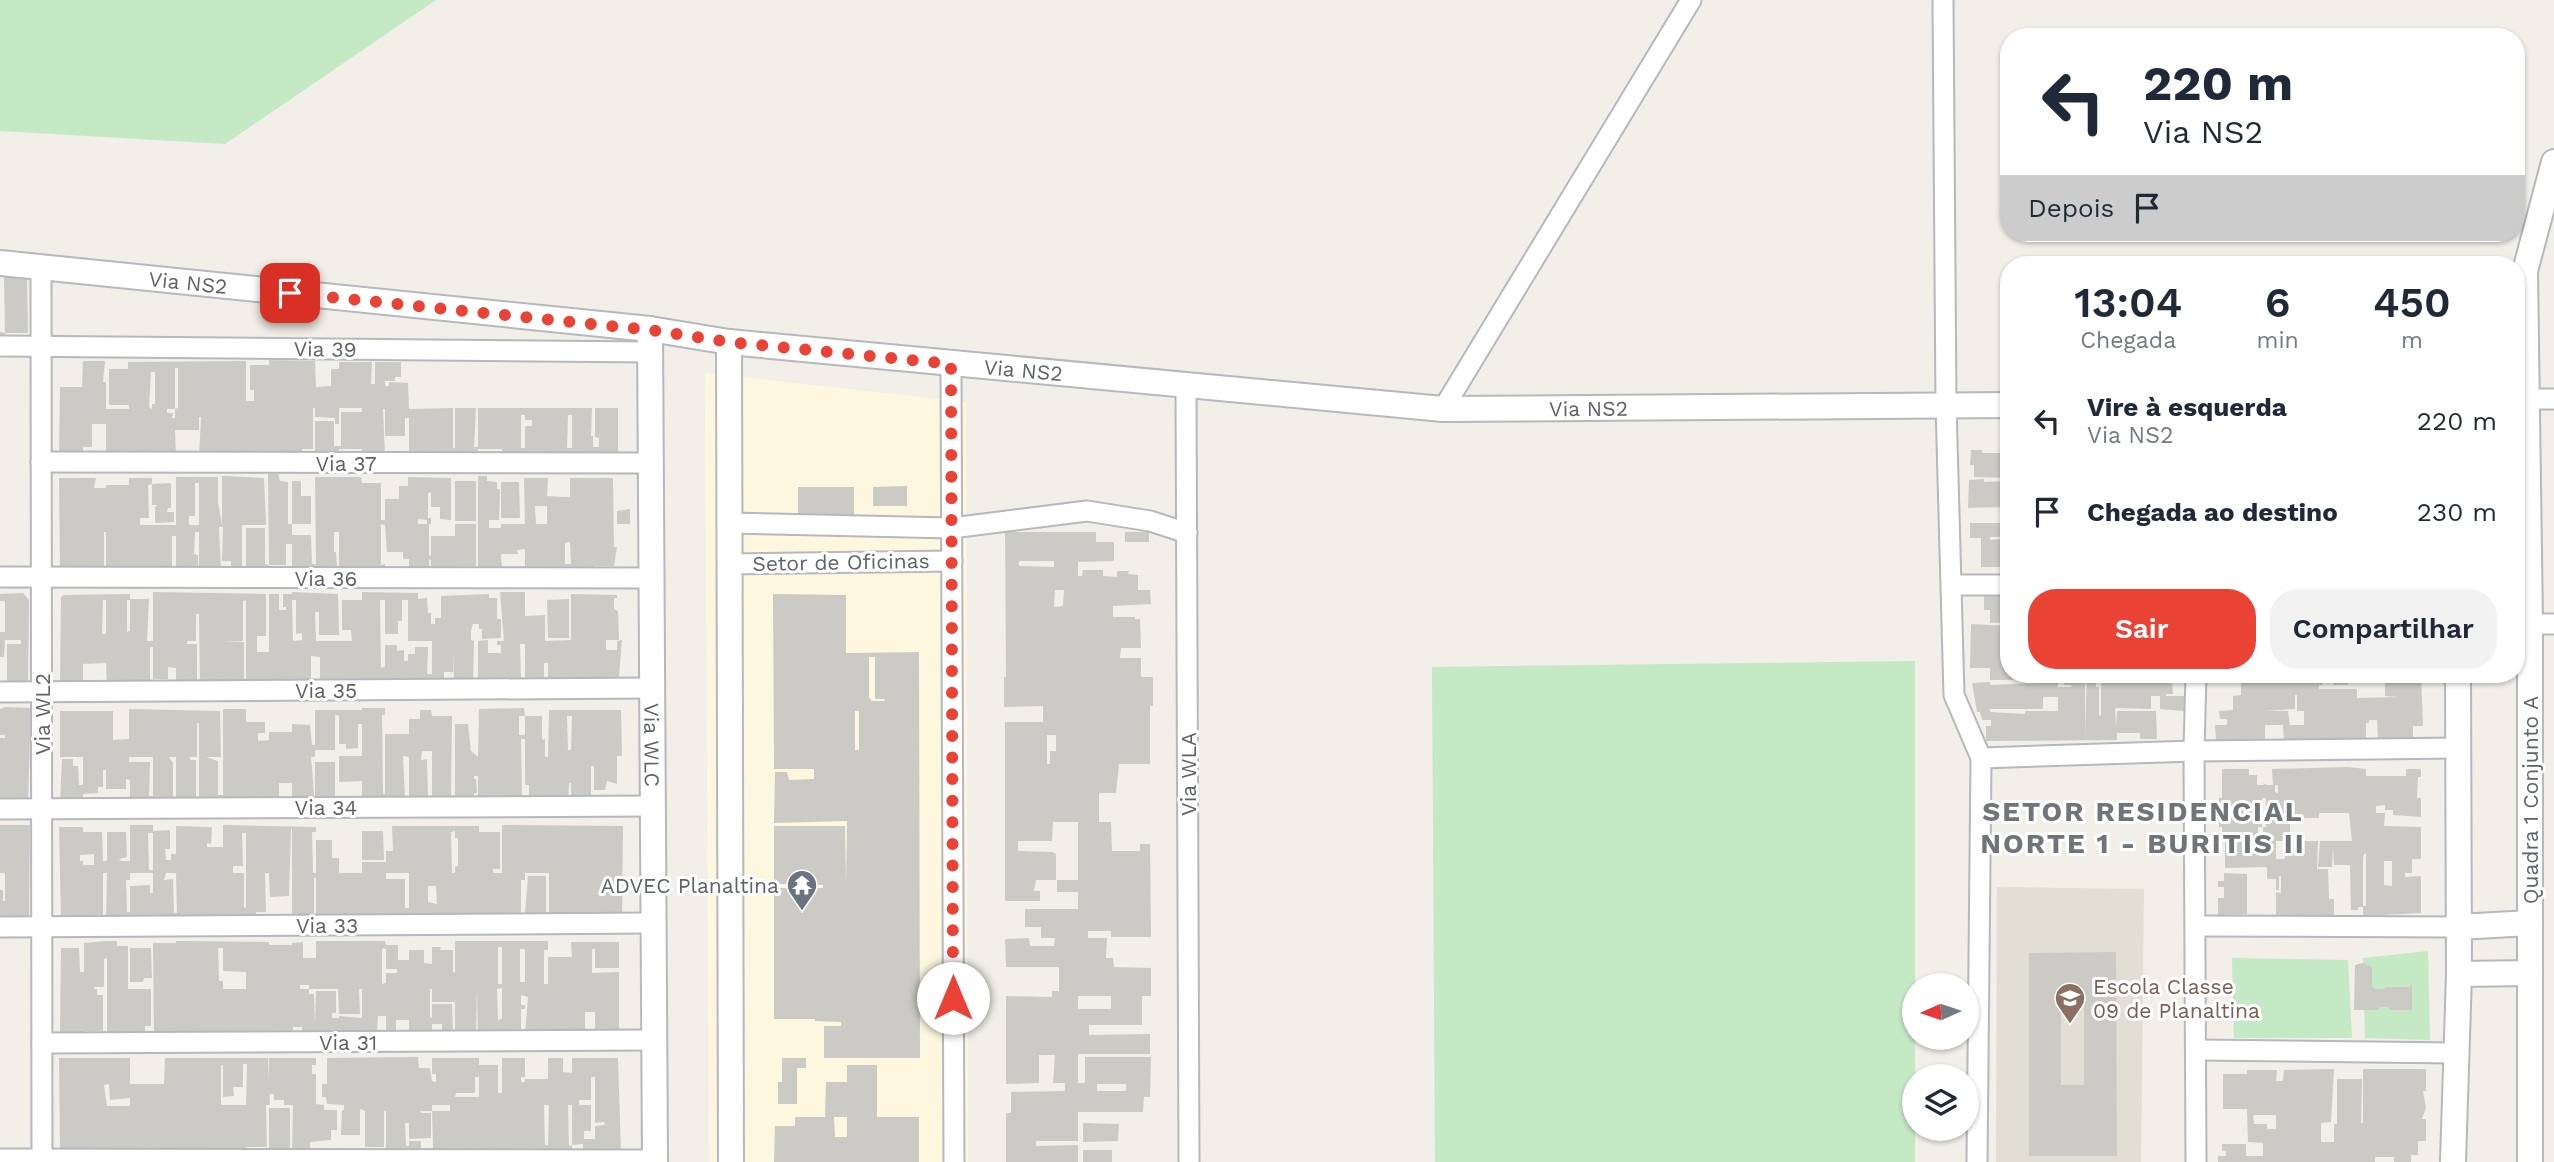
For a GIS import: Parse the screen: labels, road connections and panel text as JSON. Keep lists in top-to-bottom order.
{
  "streets": {
    "street": [
      "Via NS2",
      "Via 39",
      "Via 37",
      "Setor de Oficinas",
      "Via 36",
      "Via 35",
      "Via WL2",
      "Via WLC",
      "Via WLA",
      "Quadra 1 Conjunto A",
      "Via 34",
      "Via 33",
      "Via 31"
    ]
  },
  "crossings": [
    ["Via NS2", "Via 39"],
    ["Via NS2", "Via WL2"],
    ["Via NS2", "Via WLC"],
    ["Via NS2", "Via WLA"],
    ["Via 39", "Via WL2"],
    ["Via 39", "Via WLC"],
    ["Via 37", "Via WL2"],
    ["Via 37", "Via WLC"],
    ["Via 36", "Via WL2"],
    ["Via 36", "Via WLC"],
    ["Via 35", "Via WL2"],
    ["Via 35", "Via WLC"],
    ["Via WL2", "Via 34"],
    ["Via WL2", "Via 33"],
    ["Via WL2", "Via 31"],
    ["Via WLC", "Via 34"],
    ["Via WLC", "Via 33"],
    ["Via WLC", "Via 31"]
  ],
  "districts": ["SETOR RESIDENCIAL NORTE 1 - BURITIS II"],
  "places": {
    "temple": ["ADVEC Planaltina"],
    "school or university": ["Escola Classe 09 de Planaltina"]
  },
  "north": "left",
  "page": {
    "turn": ["220 m", "Via NS2"],
    "then": "Depois",
    "eta": [
      "13:04",
      "Chegada",
      "6",
      "min",
      "450",
      "m"
    ],
    "list": [
      {
        "name": "Vire à esquerda",
        "note": "Via NS2",
        "value": "220 m"
      },
      {
        "name": "Chegada ao destino",
        "value": "230 m"
      }
    ],
    "buttons": ["Sair", "Compartilhar"]
  }
}
